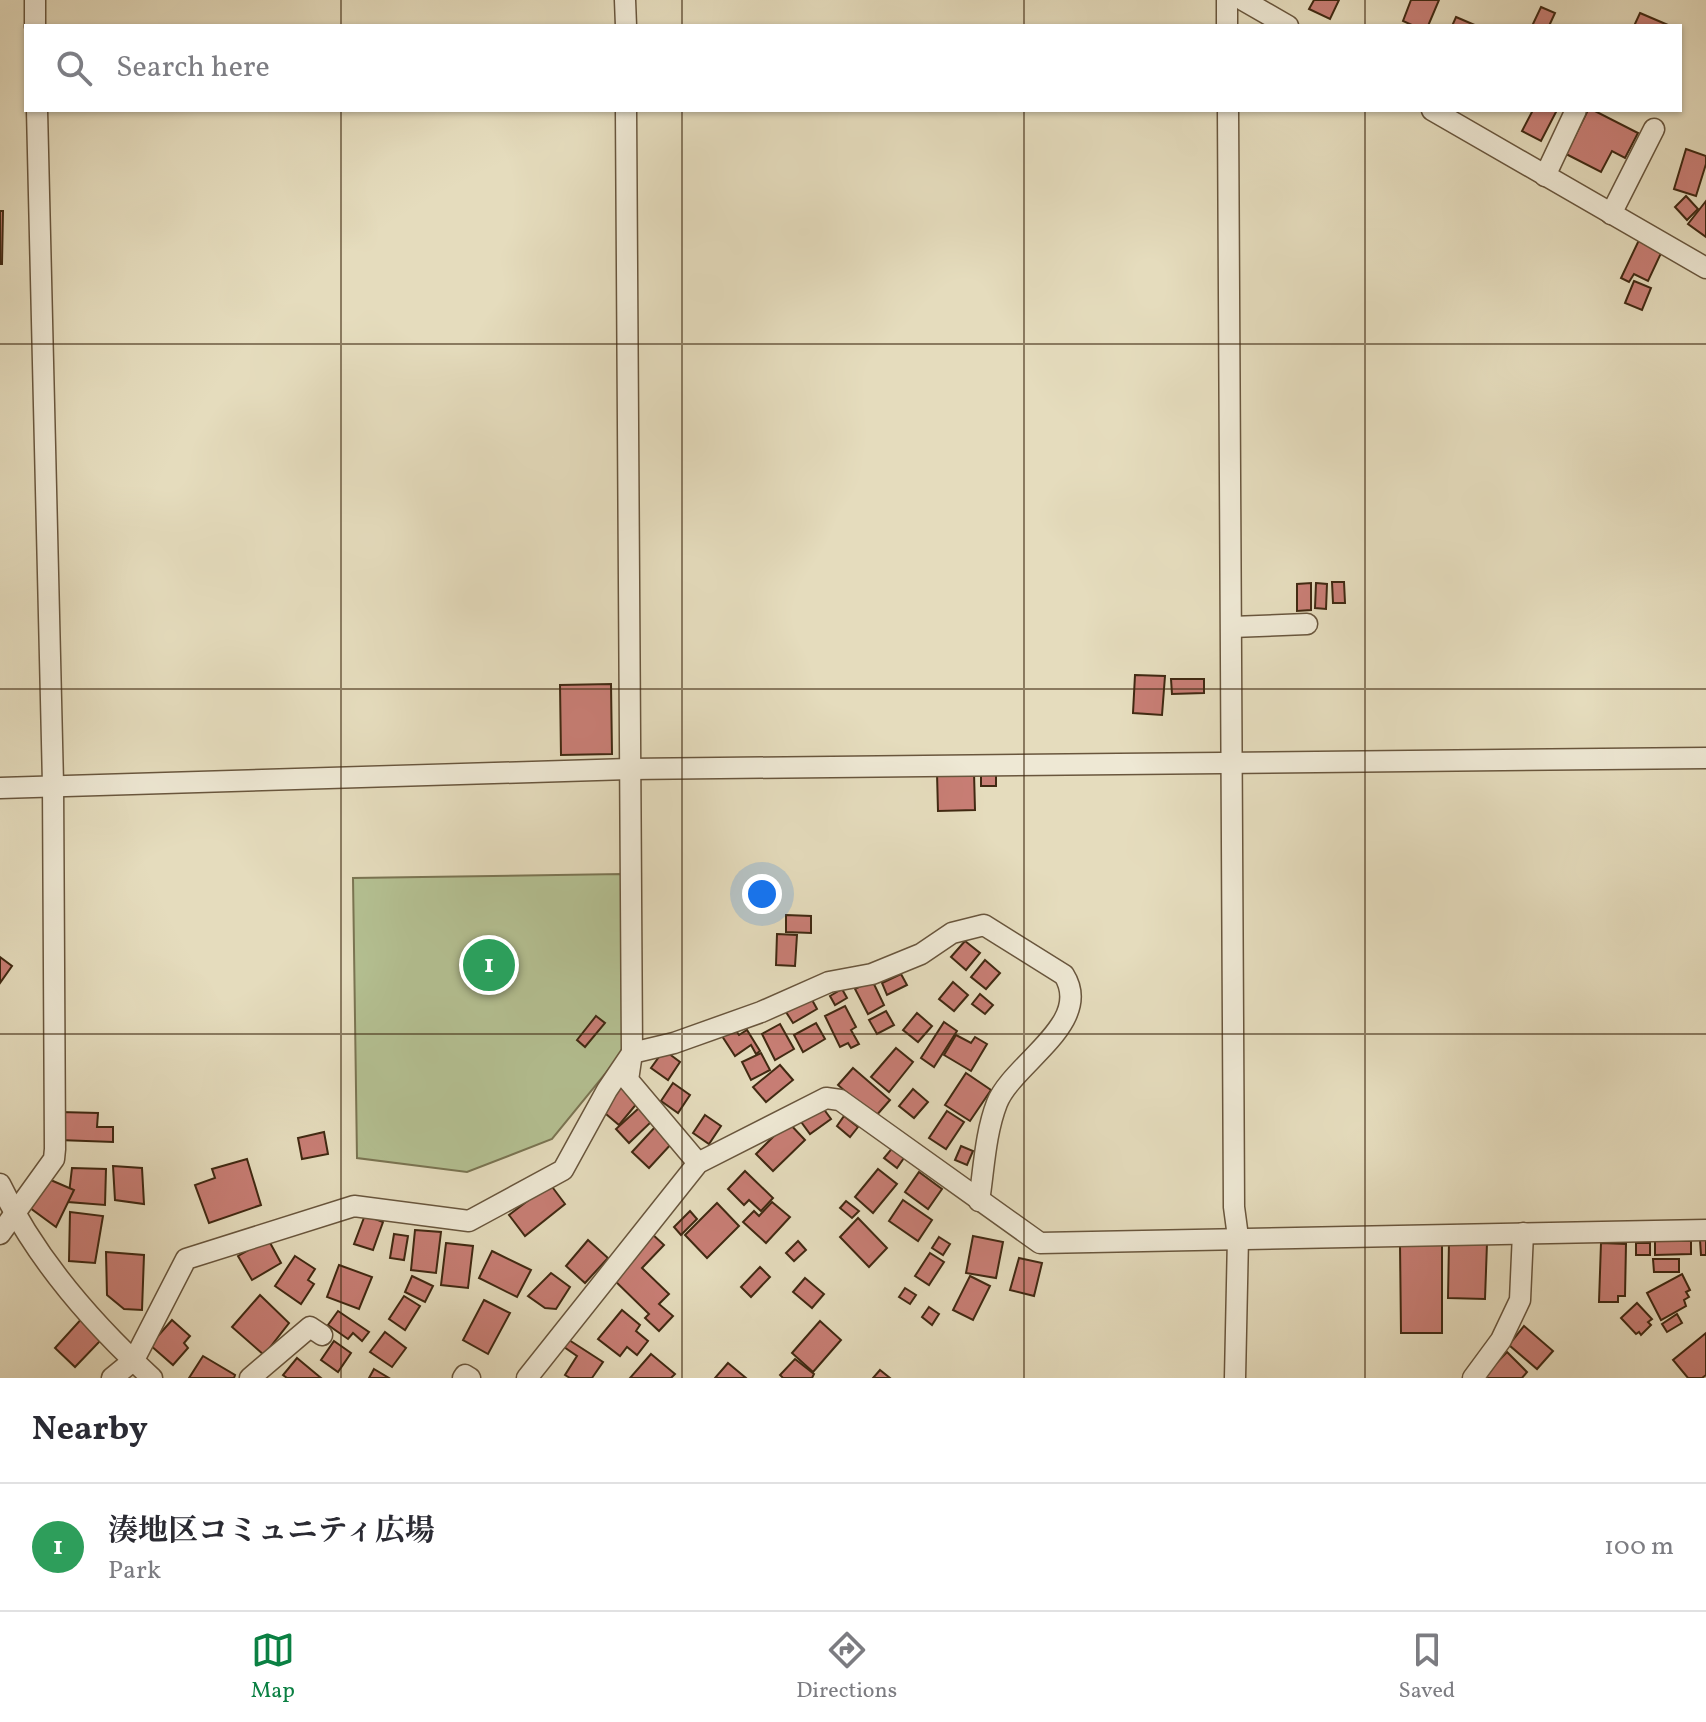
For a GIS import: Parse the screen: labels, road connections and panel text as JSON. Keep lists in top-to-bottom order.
{
  "page": {
    "search": "Search here",
    "pins": "1",
    "heading": "Nearby",
    "list": [
      {
        "mark": "1",
        "name": "湊地区コミュニティ広場",
        "note": "Park",
        "value": "100 m"
      }
    ],
    "nav": ["Map", "Directions", "Saved"]
  }
}
